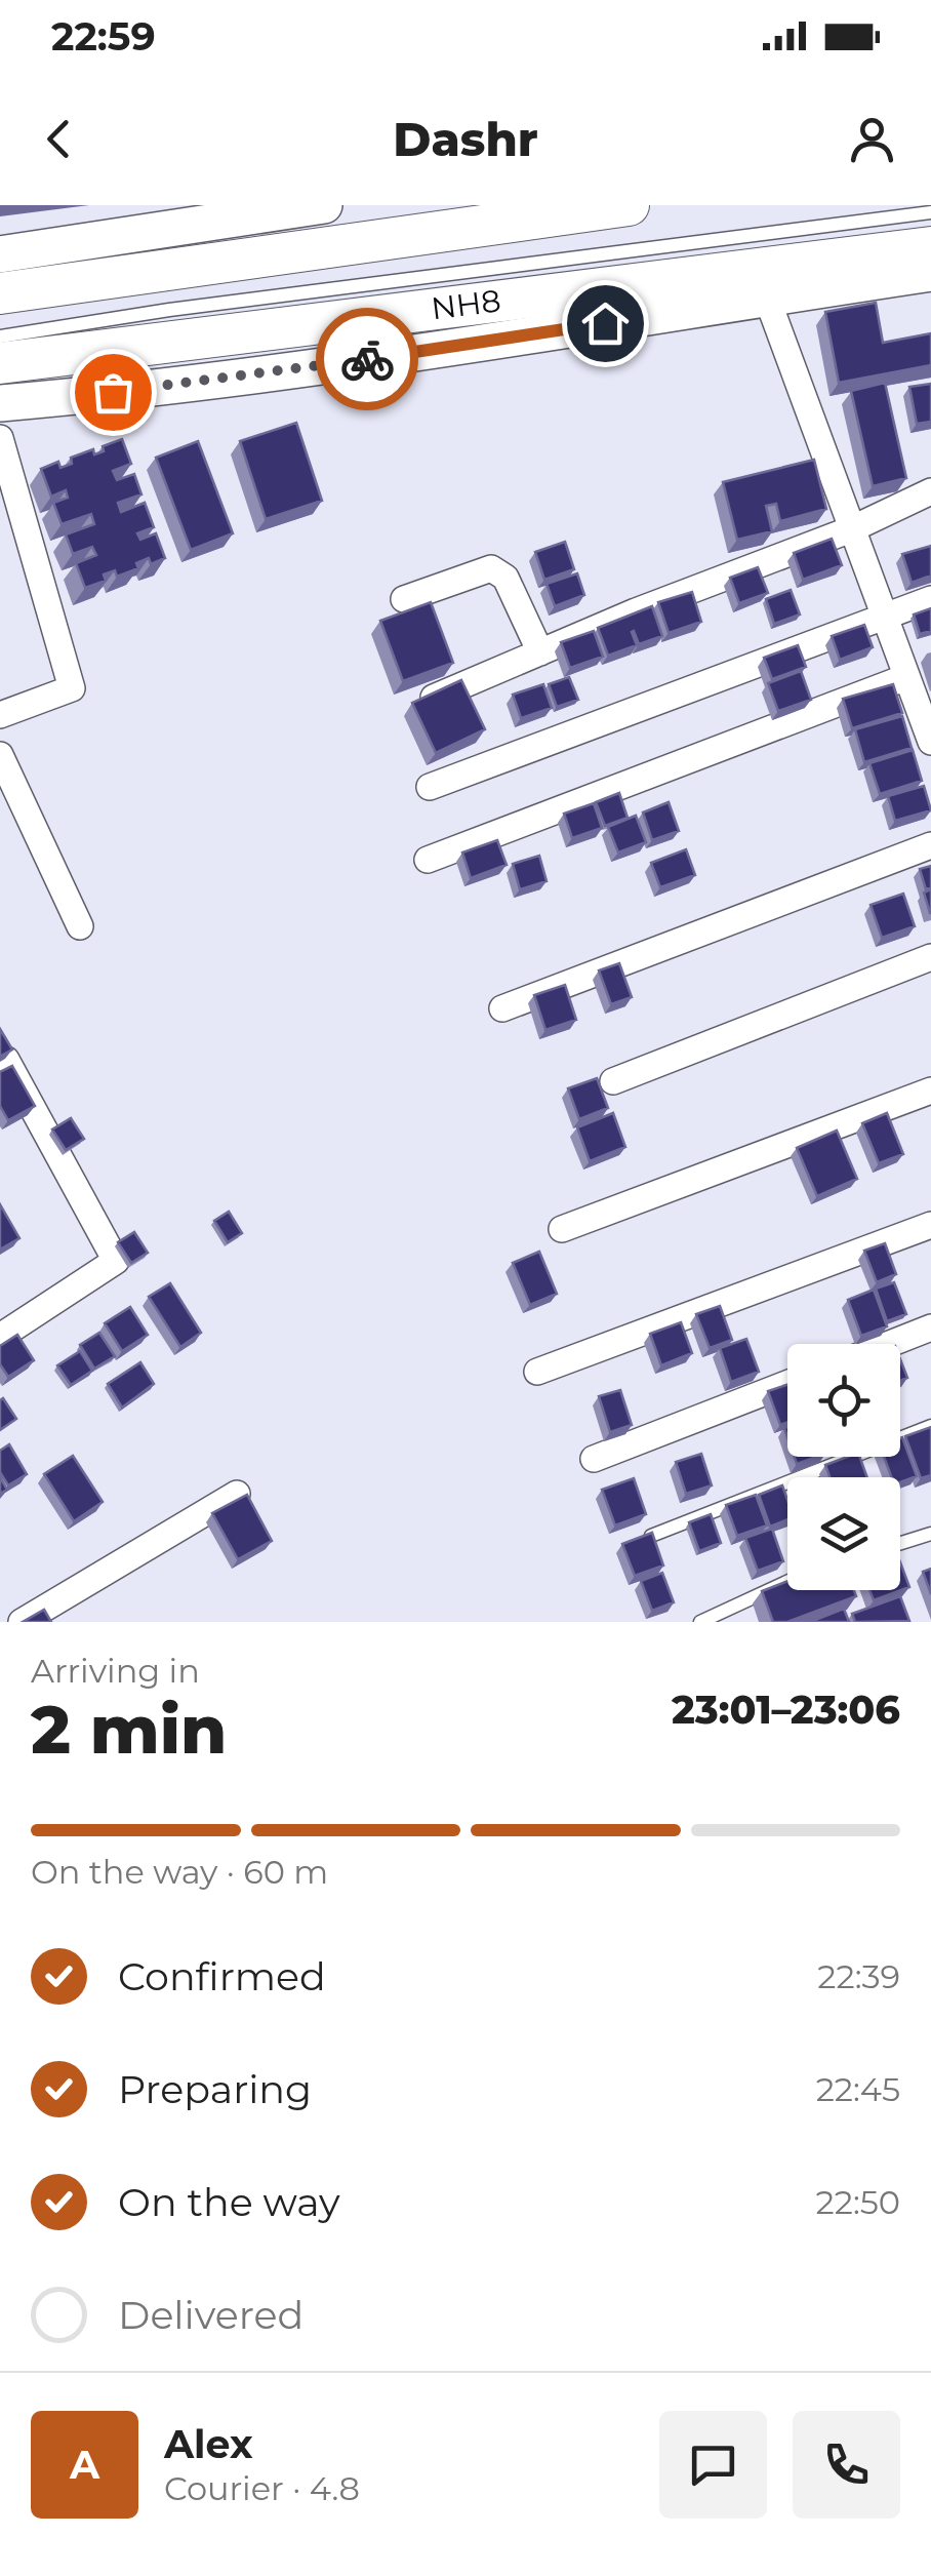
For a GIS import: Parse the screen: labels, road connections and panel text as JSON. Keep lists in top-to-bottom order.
{
  "streets": {
    "main road": ["NH8"]
  },
  "page": {
    "status": "22:59",
    "header": "Dashr",
    "heading": ["2 min", "Arriving in", "23:01–23:06"],
    "panel": ["Alex", "Courier · 4.8"],
    "bar": "On the way · 60 m",
    "list": [
      ["Confirmed", "22:39"],
      ["Preparing", "22:45"],
      ["On the way", "22:50"],
      "Delivered"
    ],
    "round": "A"
  }
}
